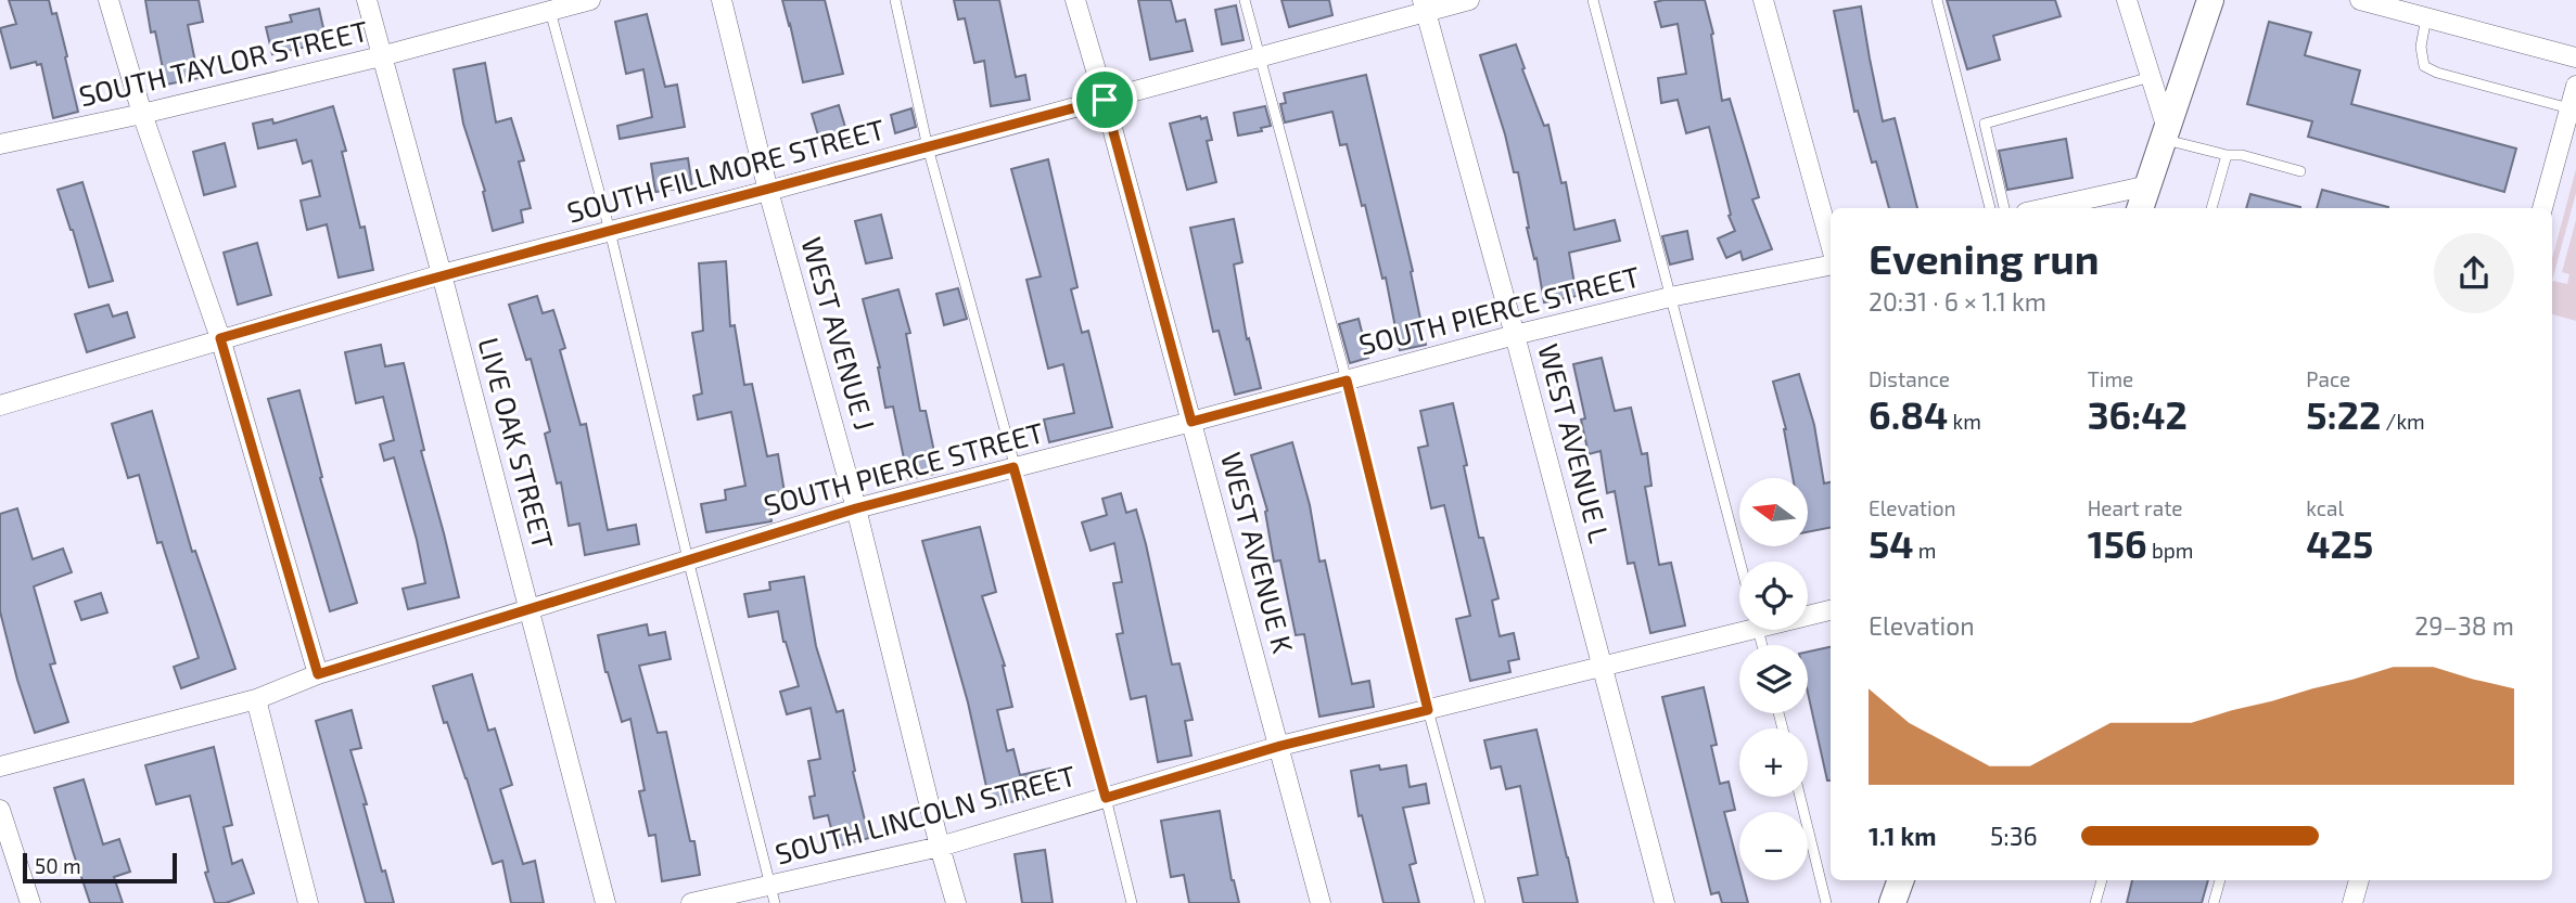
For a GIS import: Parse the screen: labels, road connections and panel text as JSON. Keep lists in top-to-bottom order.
{
  "streets": {
    "street": [
      "SOUTH TAYLOR STREET",
      "SOUTH FILLMORE STREET",
      "SOUTH PIERCE STREET",
      "WEST AVENUE J",
      "LIVE OAK STREET",
      "WEST AVENUE L",
      "WEST AVENUE K",
      "SOUTH LINCOLN STREET"
    ]
  },
  "crossings": [
    ["SOUTH TAYLOR STREET", "LIVE OAK STREET"],
    ["SOUTH FILLMORE STREET", "WEST AVENUE J"],
    ["SOUTH FILLMORE STREET", "LIVE OAK STREET"],
    ["SOUTH FILLMORE STREET", "WEST AVENUE L"],
    ["SOUTH FILLMORE STREET", "WEST AVENUE K"],
    ["SOUTH PIERCE STREET", "WEST AVENUE J"],
    ["SOUTH PIERCE STREET", "LIVE OAK STREET"],
    ["SOUTH PIERCE STREET", "WEST AVENUE L"],
    ["SOUTH PIERCE STREET", "WEST AVENUE K"],
    ["WEST AVENUE J", "SOUTH LINCOLN STREET"],
    ["WEST AVENUE L", "SOUTH LINCOLN STREET"],
    ["WEST AVENUE K", "SOUTH LINCOLN STREET"]
  ],
  "scale_bar": "50 m",
  "north": "left",
  "page": {
    "heading": ["Evening run", "20:31 · 6 × 1.1 km"],
    "stats": [
      ["Distance", "6.84 km"],
      ["Time", "36:42"],
      ["Pace", "5:22 /km"],
      ["Elevation", "54 m"],
      ["Heart rate", "156 bpm"],
      ["kcal", "425"]
    ],
    "map_buttons": ["+", "−"],
    "chart": ["Elevation", "29–38 m"],
    "list": [
      {
        "name": "1.1 km",
        "note": "5:36"
      }
    ],
    "scale": "50 m"
  }
}
